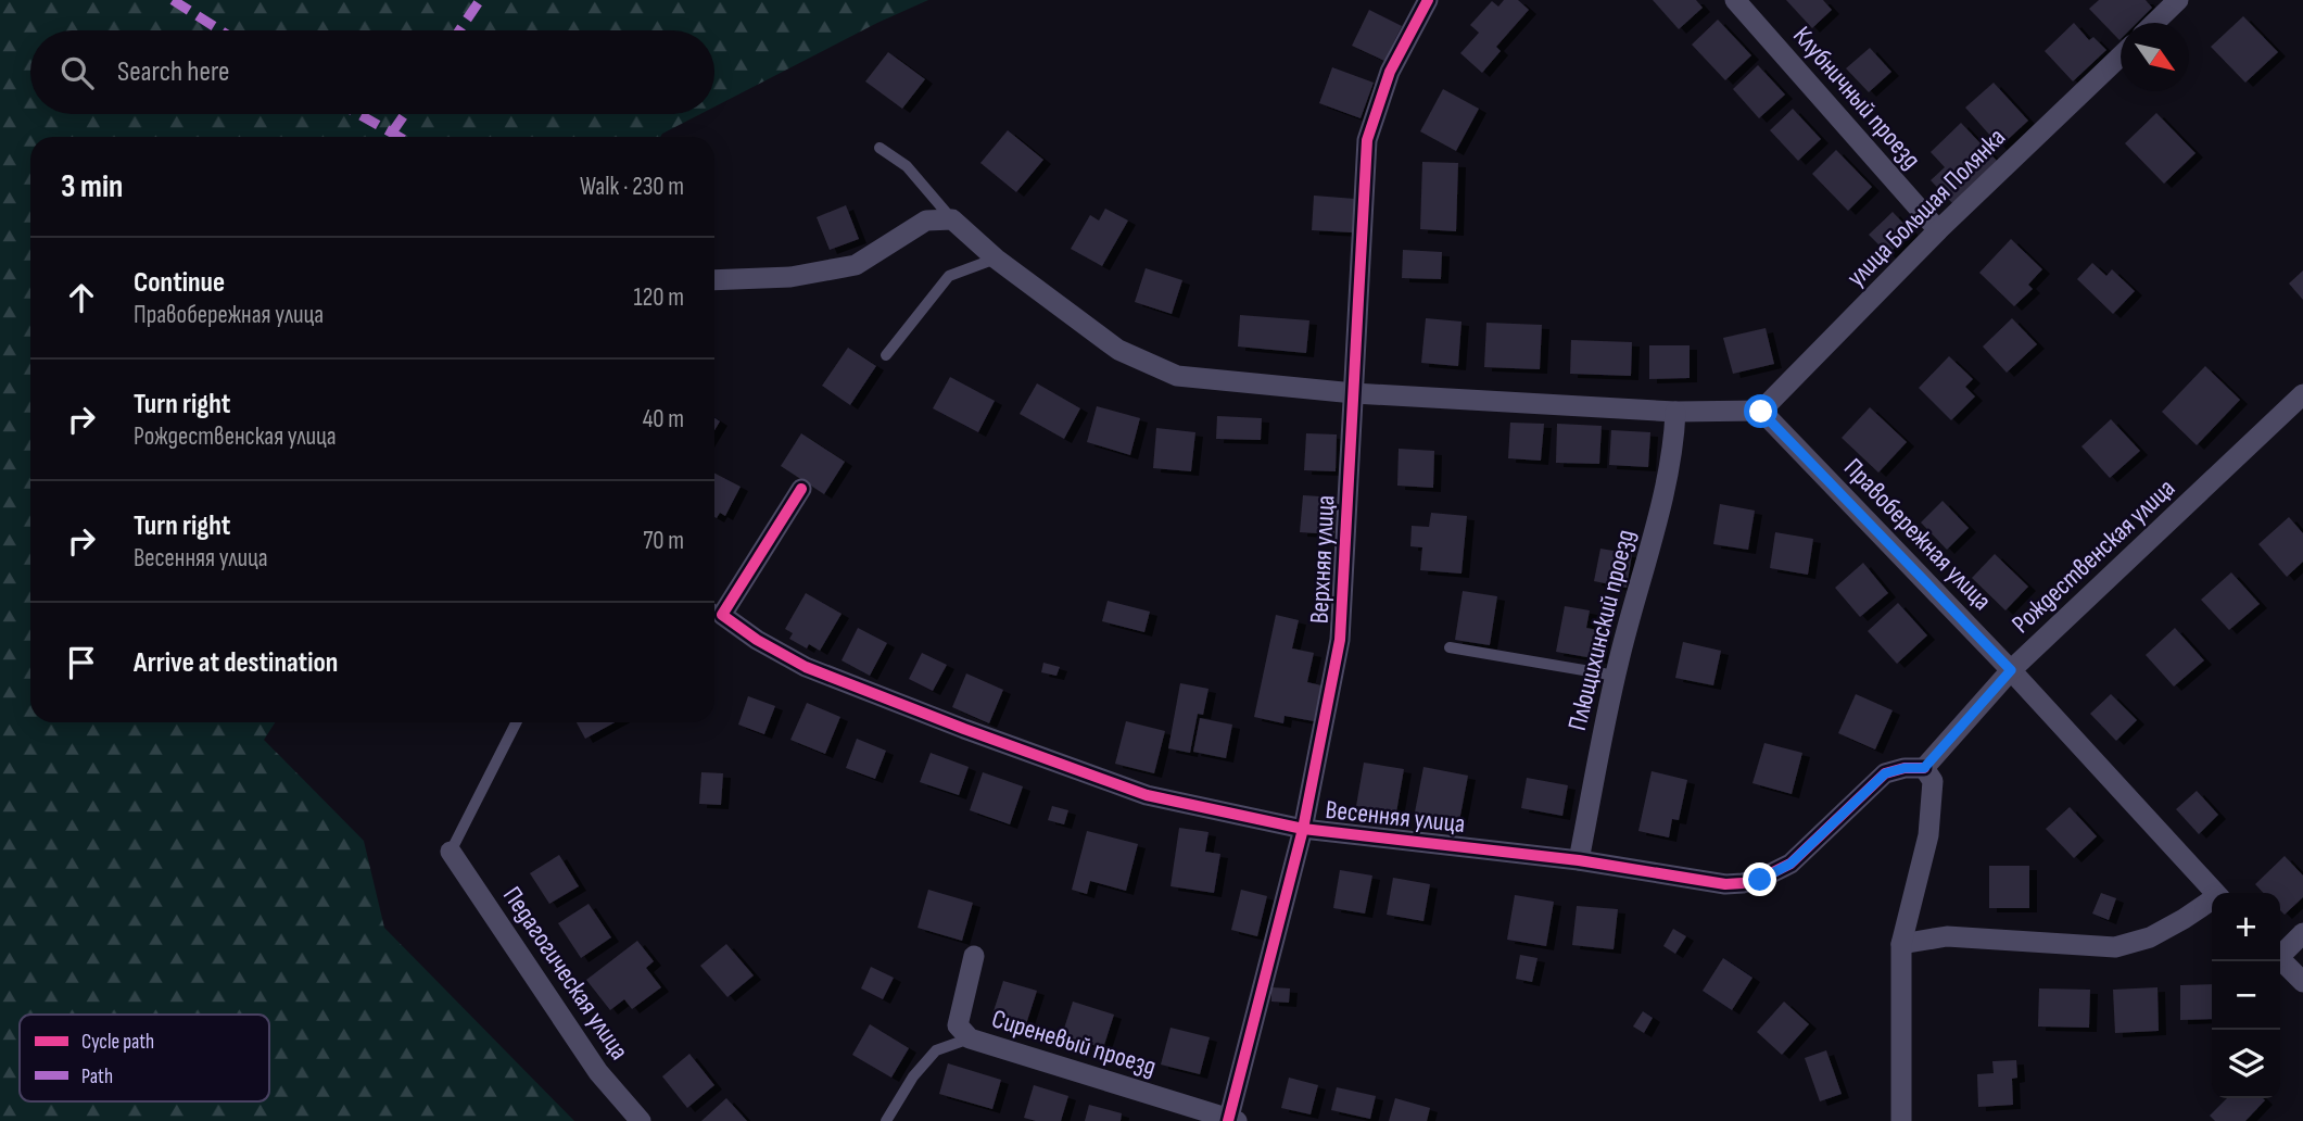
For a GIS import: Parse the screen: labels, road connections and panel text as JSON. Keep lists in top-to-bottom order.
{
  "streets": {
    "street": [
      "Клубничный проезд",
      "улица Большая Полянка",
      "Правобережная улица",
      "Рождественская улица",
      "Верхняя улица",
      "Плющихинский проезд",
      "Весенняя улица",
      "Педагогическая улица",
      "Сиреневый проезд"
    ]
  },
  "crossings": [
    ["Клубничный проезд", "улица Большая Полянка"],
    ["улица Большая Полянка", "Правобережная улица"],
    ["Правобережная улица", "Рождественская улица"],
    ["Рождественская улица", "Весенняя улица"],
    ["Верхняя улица", "Весенняя улица"],
    ["Верхняя улица", "Сиреневый проезд"],
    ["Плющихинский проезд", "Весенняя улица"]
  ],
  "legend": ["Cycle path", "Path"],
  "north": "bottom right",
  "page": {
    "search": "Search here",
    "heading": ["3 min", "Walk · 230 m"],
    "list": [
      ["Continue", "Правобережная улица", "120 m"],
      ["Turn right", "Рождественская улица", "40 m"],
      ["Turn right", "Весенняя улица", "70 m"],
      "Arrive at destination"
    ],
    "map_buttons": ["+", "−"]
  }
}
